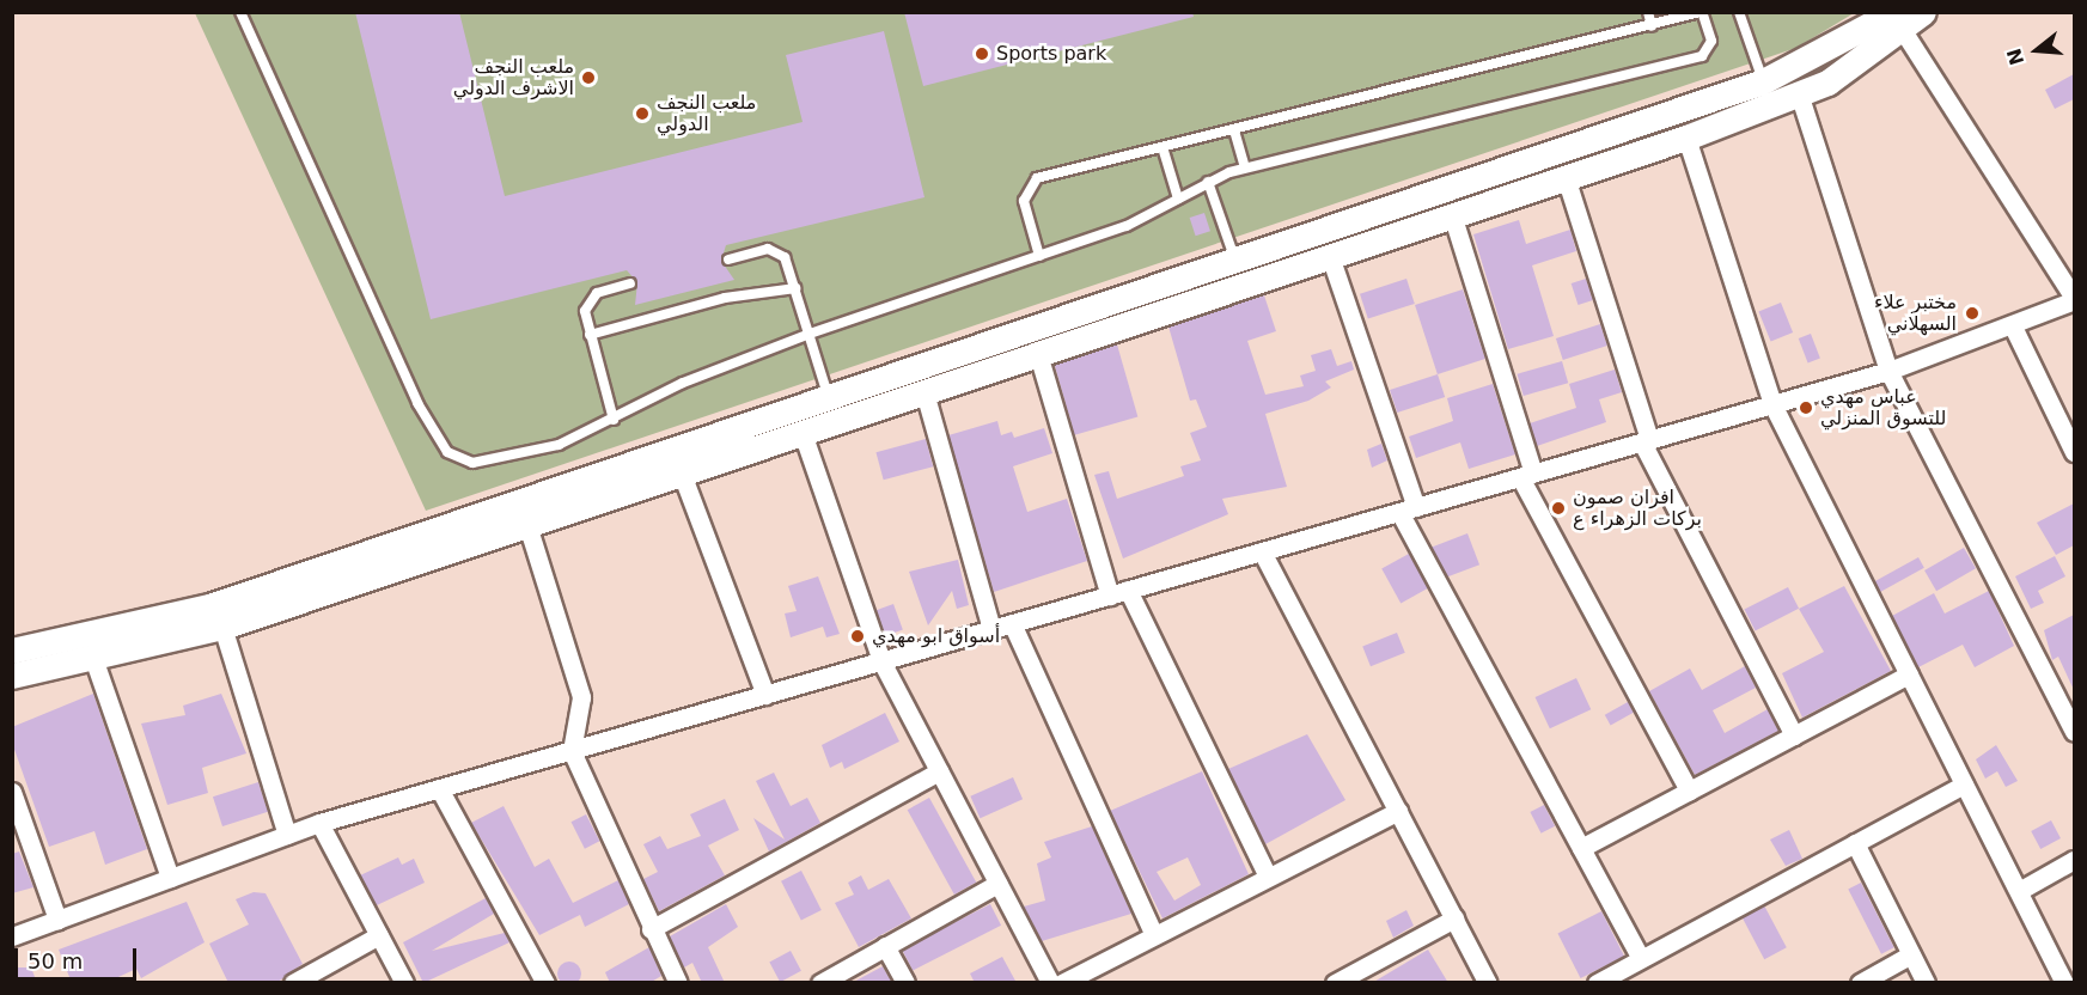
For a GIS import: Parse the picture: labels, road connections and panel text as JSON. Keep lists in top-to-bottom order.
{
  "places": [
    "Sports park",
    "ملعب النجف الاشرف الدولي",
    "ملعب النجف الدولي",
    "مختبر علاء السهلاني",
    "عباس مهدي للتسوق المنزلي",
    "افران صمون بركات الزهراء ع",
    "أسواق ابو مهدي"
  ],
  "scale_bar": "50 m",
  "north": "left"
}
